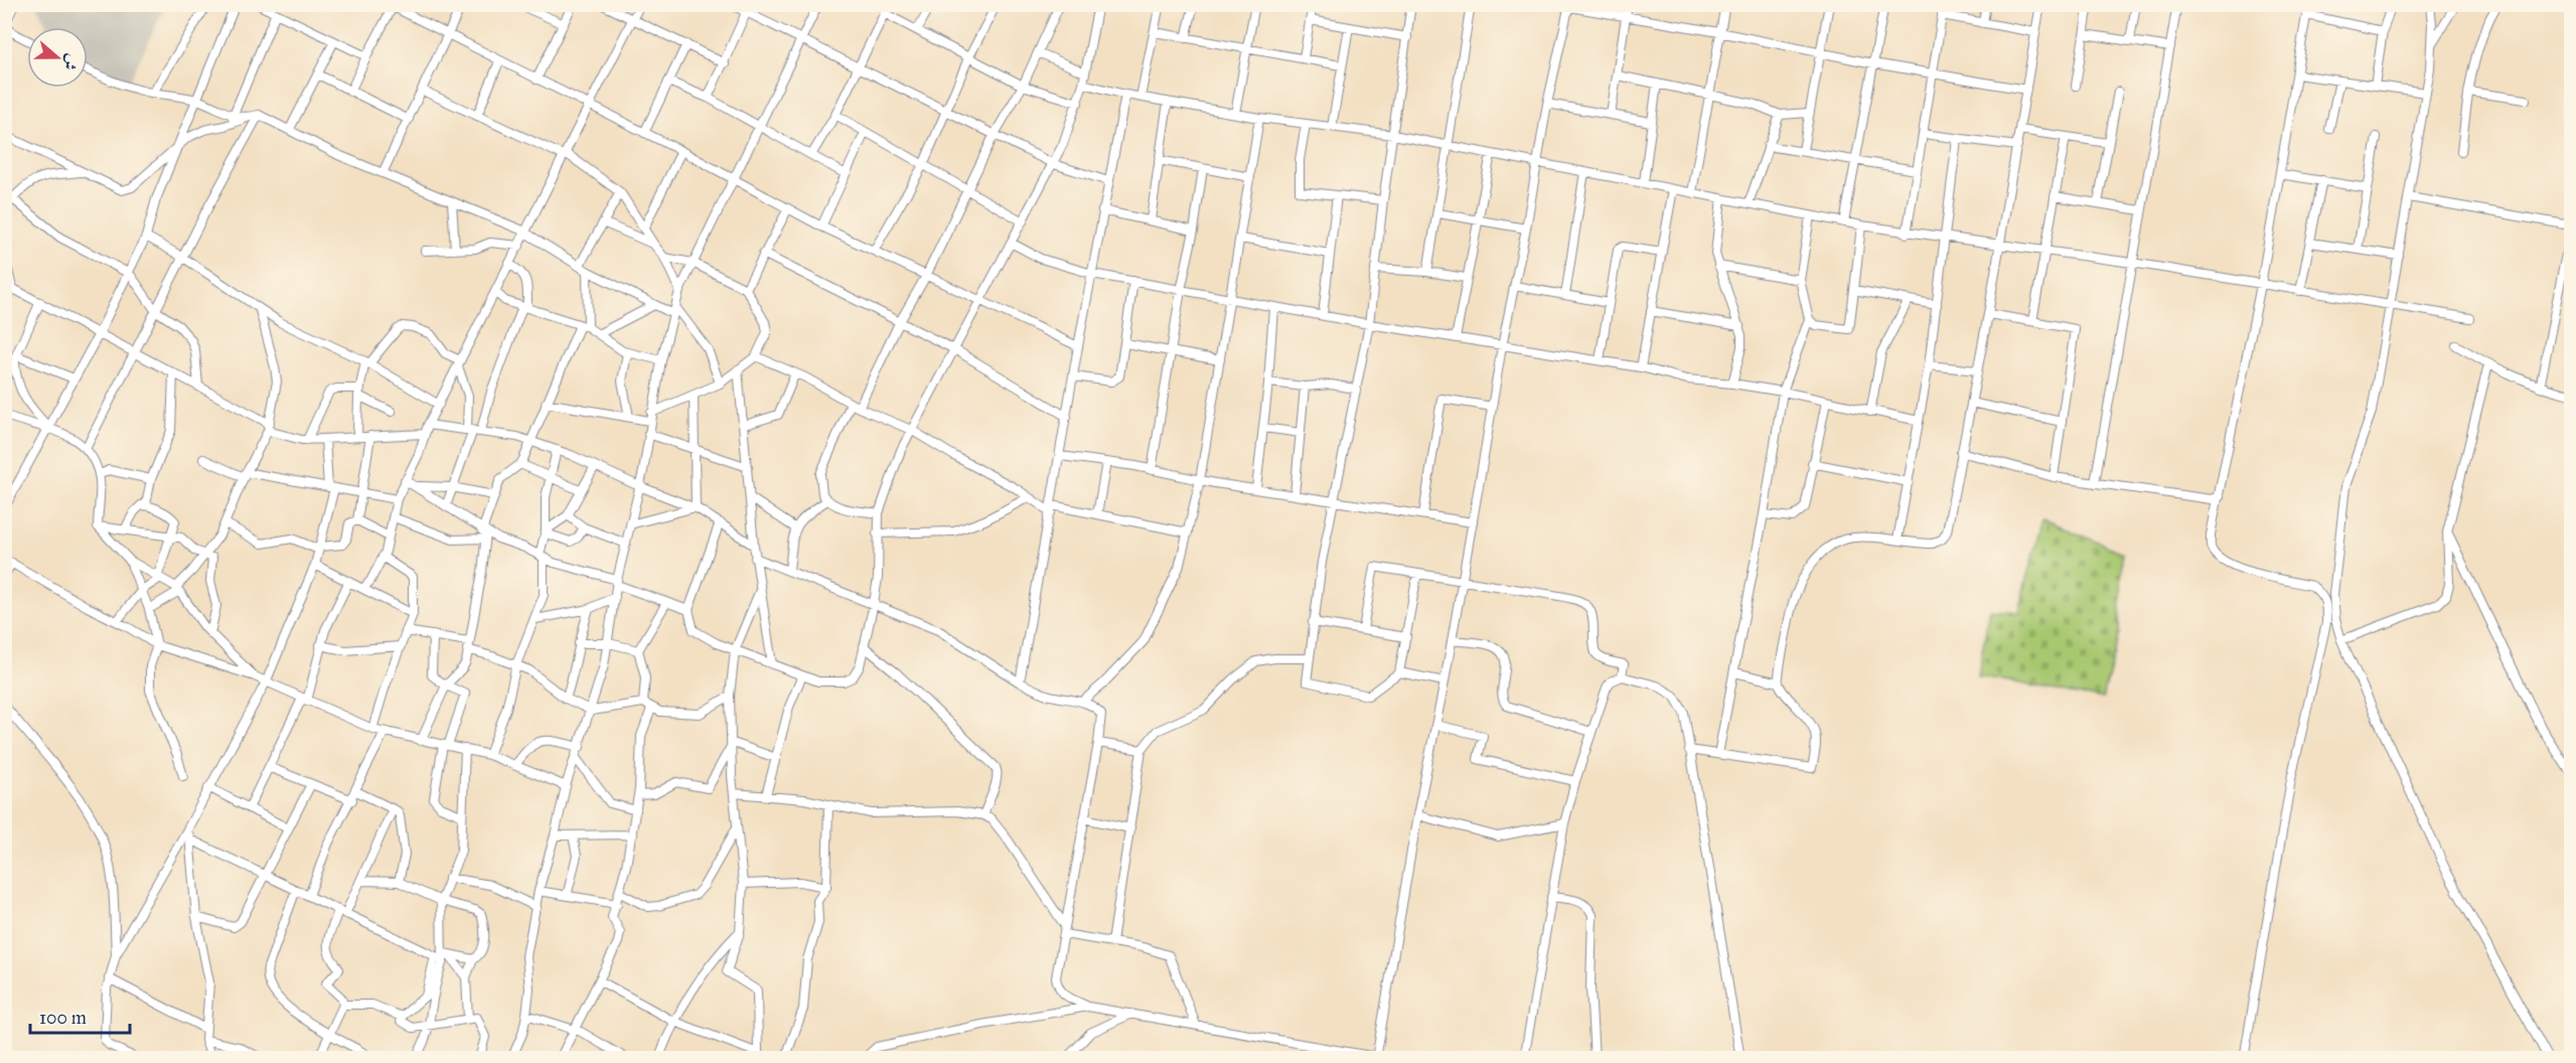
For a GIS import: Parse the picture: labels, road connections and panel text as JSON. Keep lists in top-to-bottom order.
{
  "scale_bar": "100 m",
  "north": "right"
}
